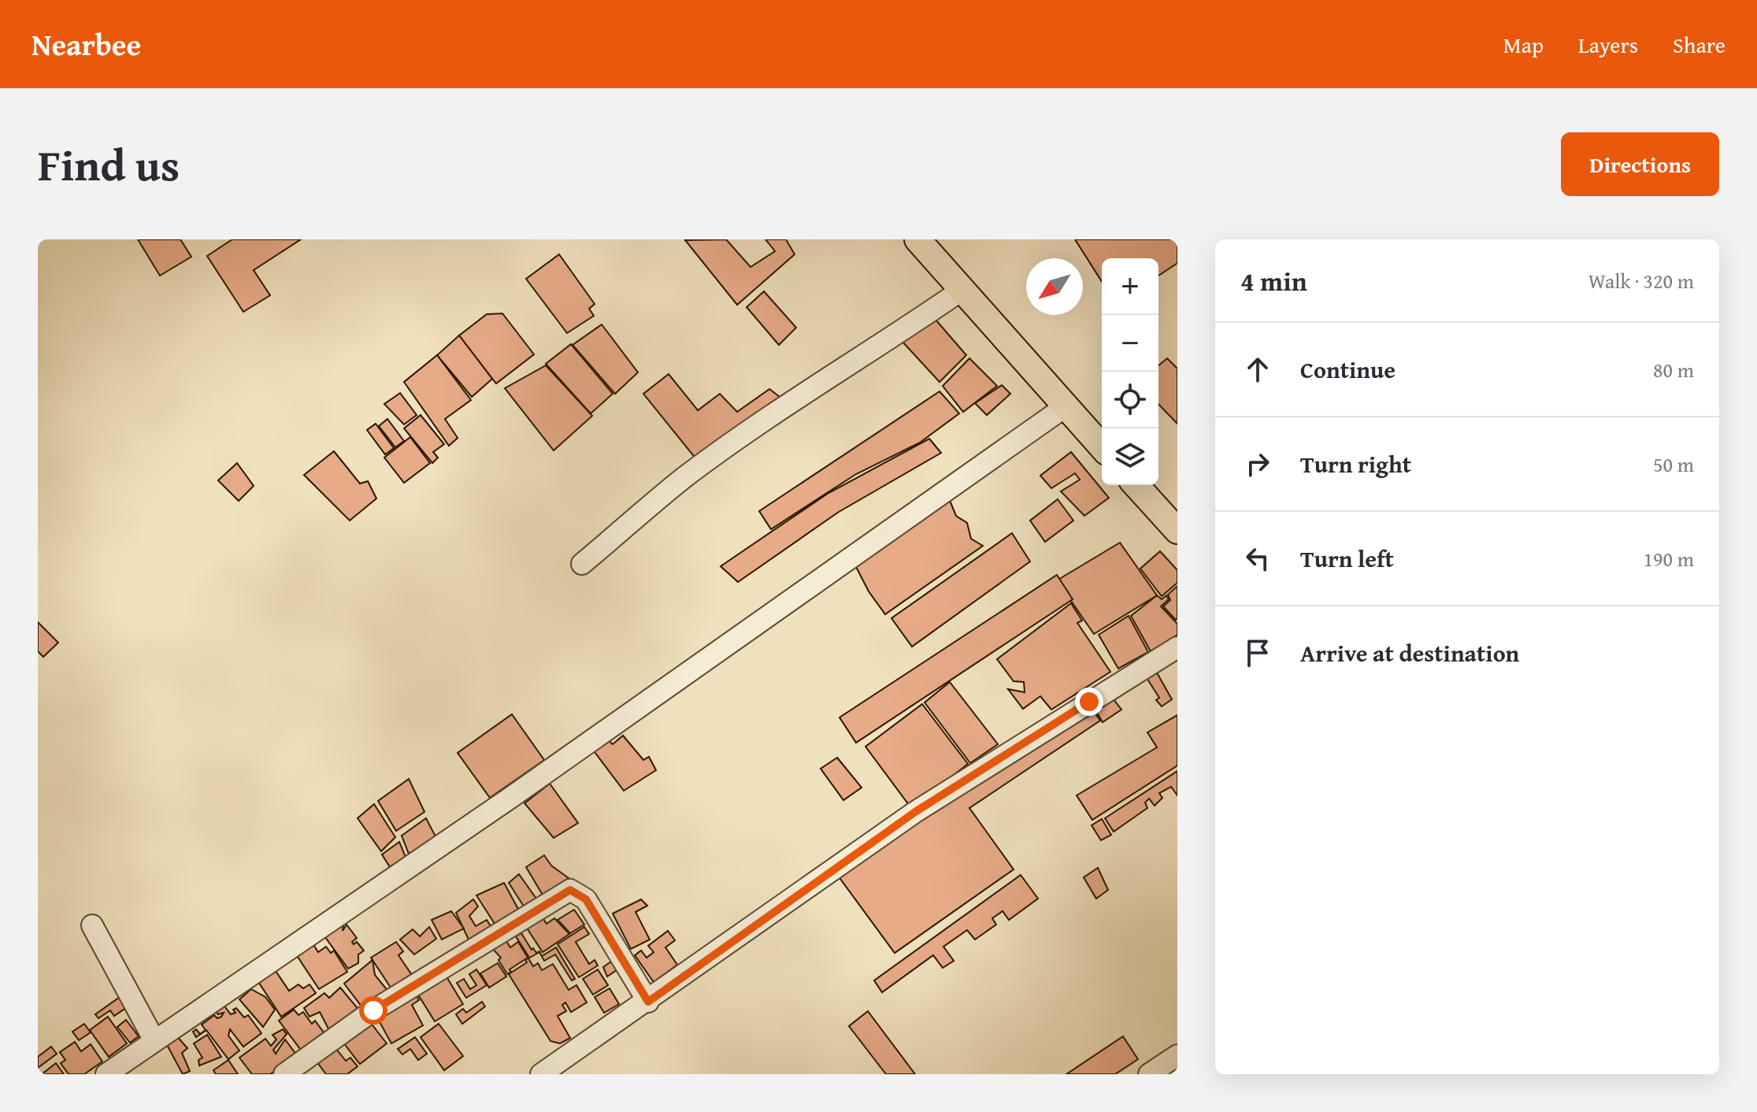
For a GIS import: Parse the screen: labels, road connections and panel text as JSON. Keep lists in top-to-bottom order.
{
  "north": "bottom left",
  "page": {
    "header": "Nearbee",
    "nav": ["Map", "Layers", "Share"],
    "title": "Find us",
    "buttons": "Directions",
    "heading": ["4 min", "Walk · 320 m"],
    "map_buttons": ["+", "−"],
    "list": [
      ["Continue", "80 m"],
      ["Turn right", "50 m"],
      ["Turn left", "190 m"],
      "Arrive at destination"
    ]
  }
}
